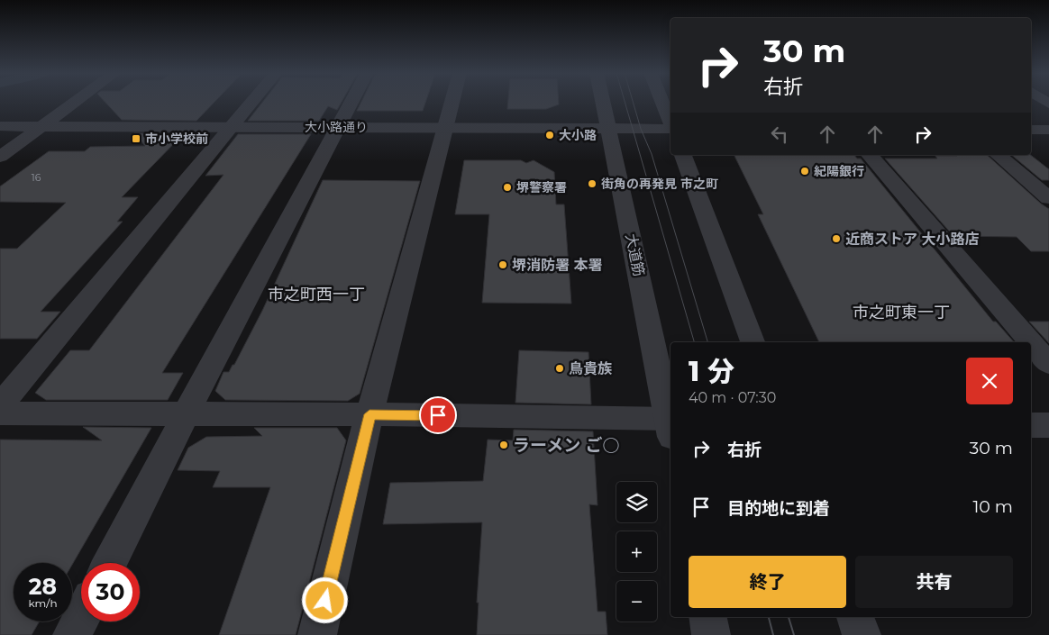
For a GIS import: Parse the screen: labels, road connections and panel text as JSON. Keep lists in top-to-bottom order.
{
  "streets": {
    "street": ["大小路通り", "大道筋"]
  },
  "crossings": [
    ["大小路通り", "大道筋"]
  ],
  "districts": ["市之町西一丁", "市之町東一丁"],
  "places": {
    "other": [
      "大小路",
      "紀陽銀行",
      "街角の再発見 市之町",
      "堺警察署",
      "近商ストア 大小路店",
      "堺消防署 本署",
      "鳥貴族",
      "ラーメン ご○"
    ],
    "transit": ["市小学校前"]
  },
  "house_numbers": ["16"],
  "page": {
    "turn": ["30 m", "右折"],
    "heading": ["1 分", "40 m · 07:30"],
    "list": [
      {
        "name": "右折",
        "value": "30 m"
      },
      {
        "name": "目的地に到着",
        "value": "10 m"
      }
    ],
    "map_buttons": ["+", "−"],
    "buttons": ["終了", "共有"],
    "speed": "28 km/h",
    "limit": "30"
  }
}
